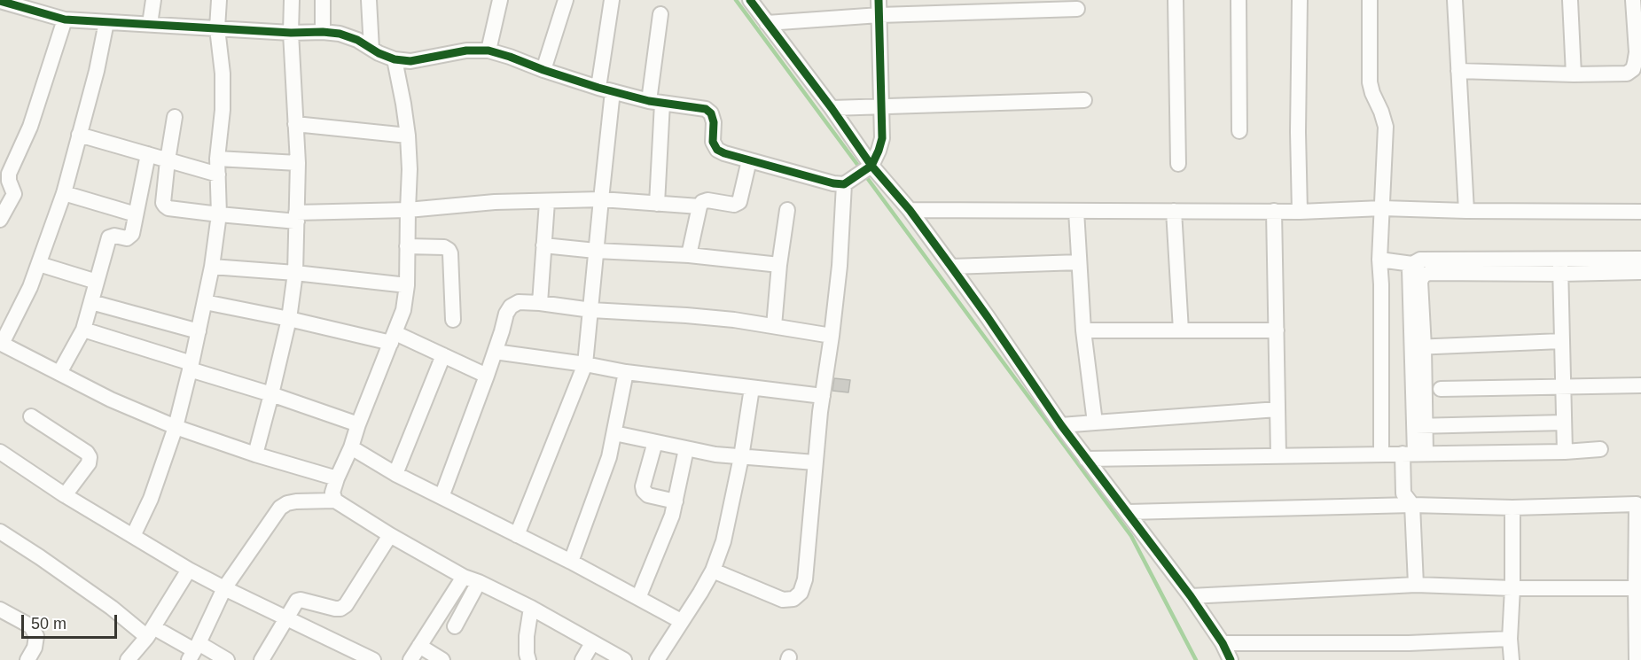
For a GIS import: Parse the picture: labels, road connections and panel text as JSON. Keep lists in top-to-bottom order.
{
  "scale_bar": "50 m"
}
